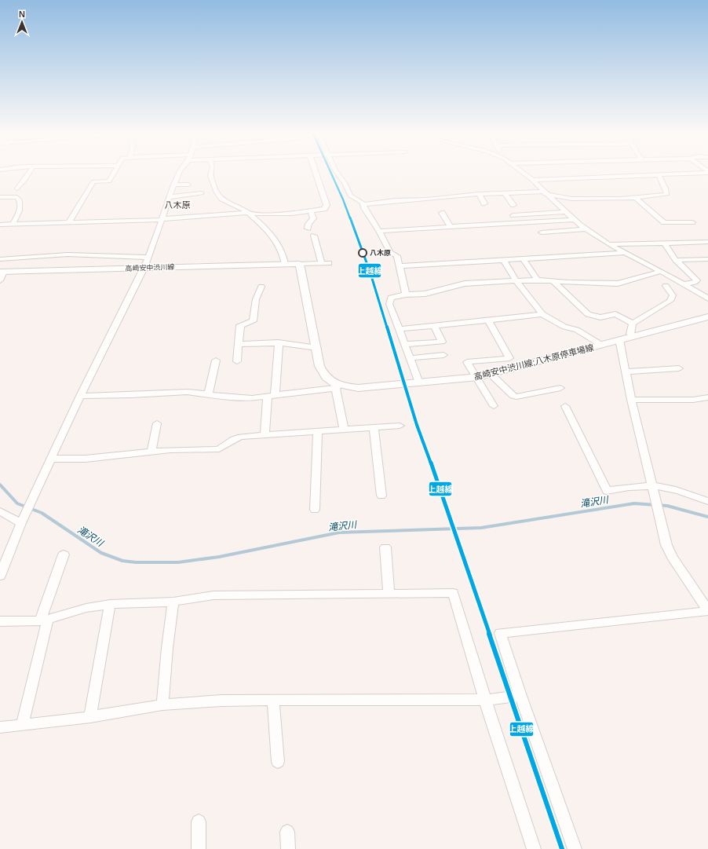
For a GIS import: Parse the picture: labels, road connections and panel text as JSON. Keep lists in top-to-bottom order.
{
  "streets": {
    "main road": ["高崎安中渋川線", "高崎安中渋川線;八木原停車場線"]
  },
  "crossings": [
    ["高崎安中渋川線", "高崎安中渋川線;八木原停車場線"]
  ],
  "districts": ["八木原"],
  "water": ["滝沢川"],
  "places": ["八木原"],
  "lines": ["transit line 上越線"],
  "north": "top"
}
